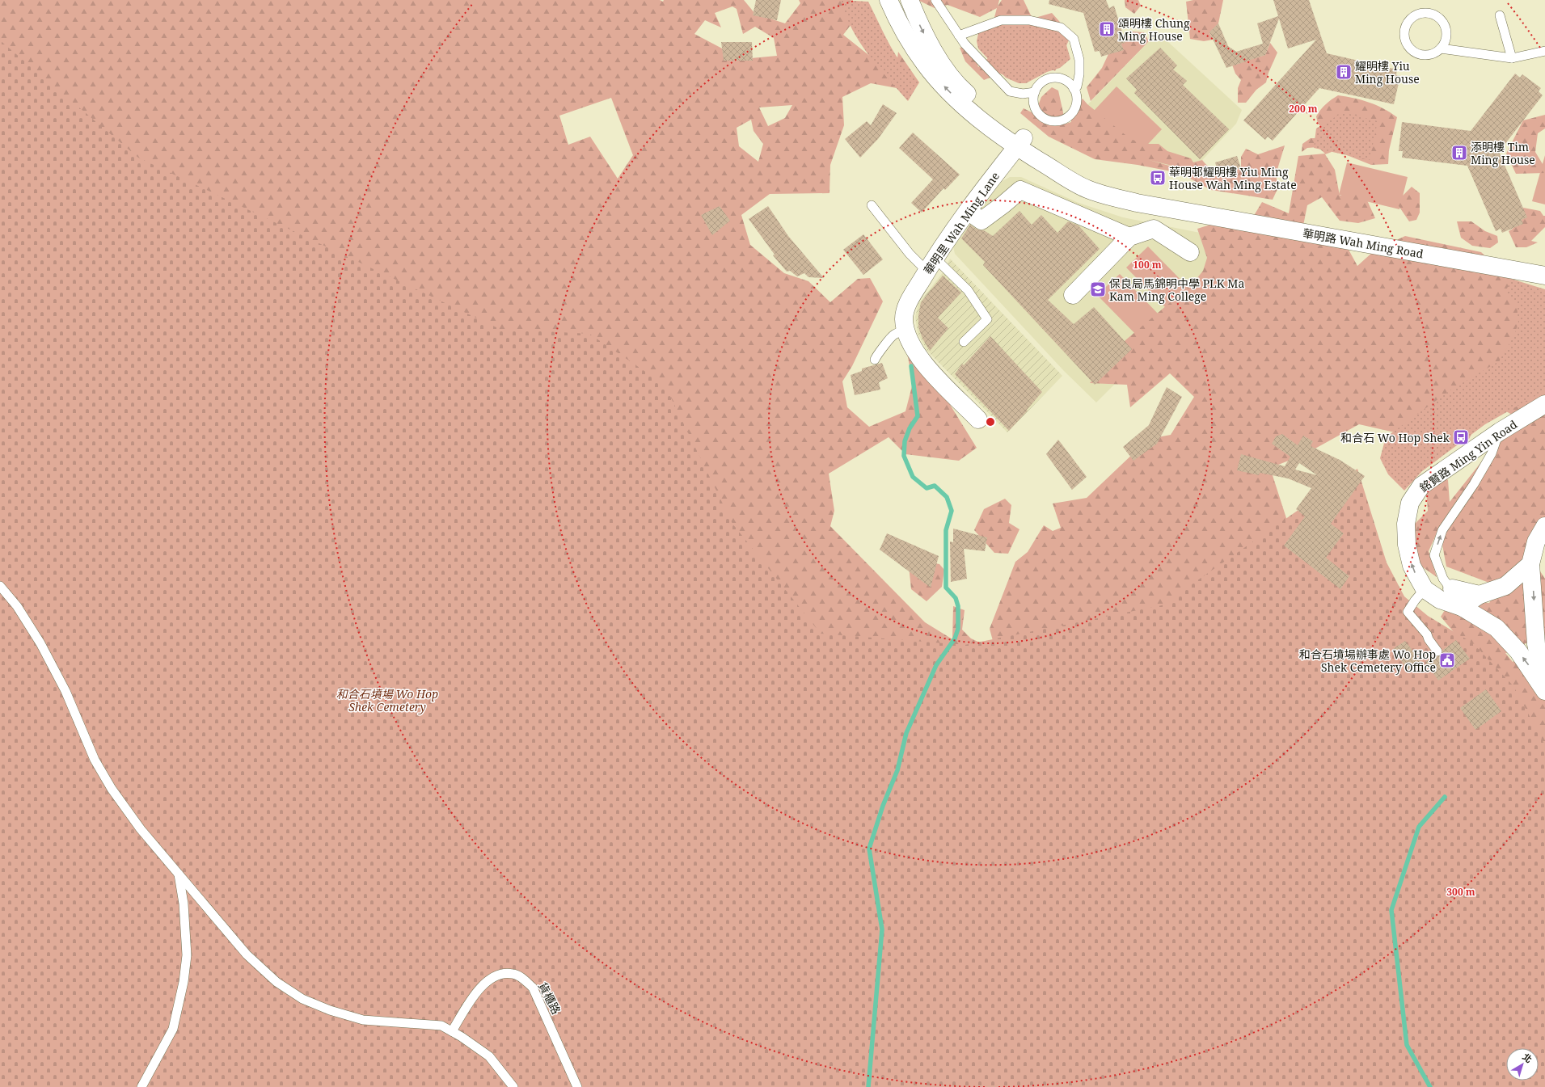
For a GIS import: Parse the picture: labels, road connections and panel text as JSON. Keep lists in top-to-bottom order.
{
  "streets": {
    "street": ["華明里 Wah Ming Lane", "華明路 Wah Ming Road", "銘賢路 Ming Yin Road"],
    "lane": ["貨櫃路"]
  },
  "crossings": [
    ["華明里 Wah Ming Lane", "華明路 Wah Ming Road"]
  ],
  "parks": ["和合石墳場 Wo Hop Shek Cemetery"],
  "places": {
    "building": ["頌明樓 Chung Ming House", "耀明樓 Yiu Ming House", "添明樓 Tim Ming House"],
    "bus stop": ["華明邨耀明樓 Yiu Ming House Wah Ming Estate", "和合石 Wo Hop Shek"],
    "school or university": ["保良局馬錦明中學 PLK Ma Kam Ming College"],
    "public building": ["和合石墳場辦事處 Wo Hop Shek Cemetery Office"]
  },
  "north": "top right",
  "rings": ["200 m", "100 m", "300 m"]
}
